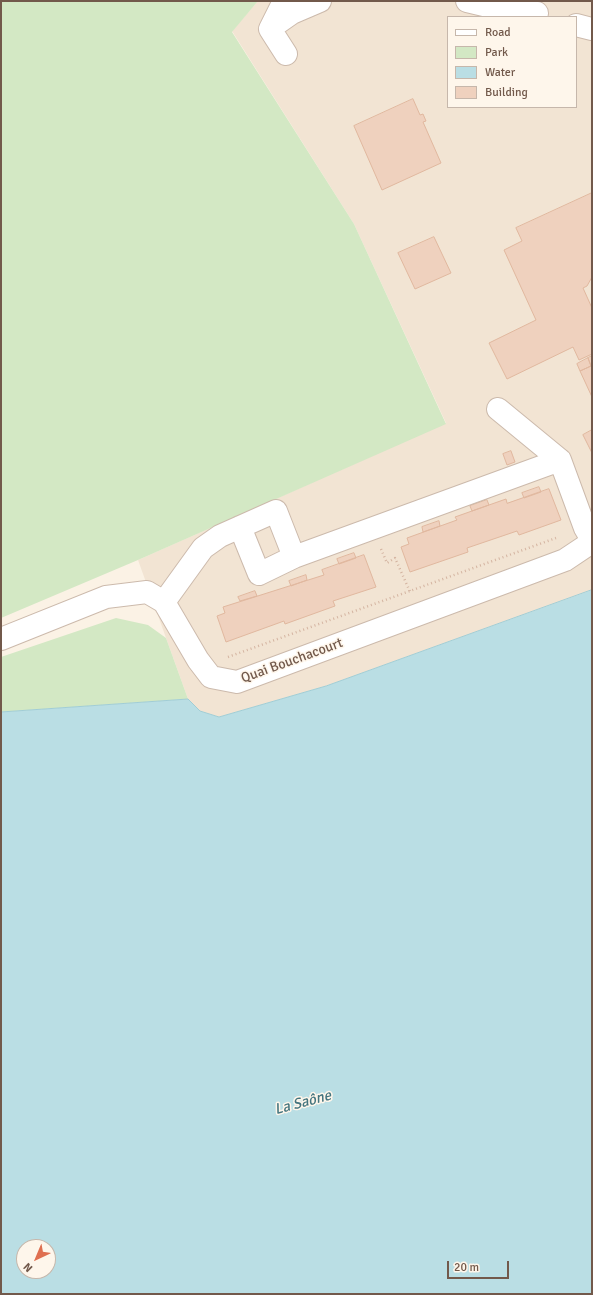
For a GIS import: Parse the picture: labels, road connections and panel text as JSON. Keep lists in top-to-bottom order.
{
  "streets": {
    "street": ["Quai Bouchacourt"]
  },
  "water": ["La Saône"],
  "legend": [
    "Road",
    "Park",
    "Water",
    "Building"
  ],
  "scale_bar": "20 m",
  "north": "bottom left"
}
